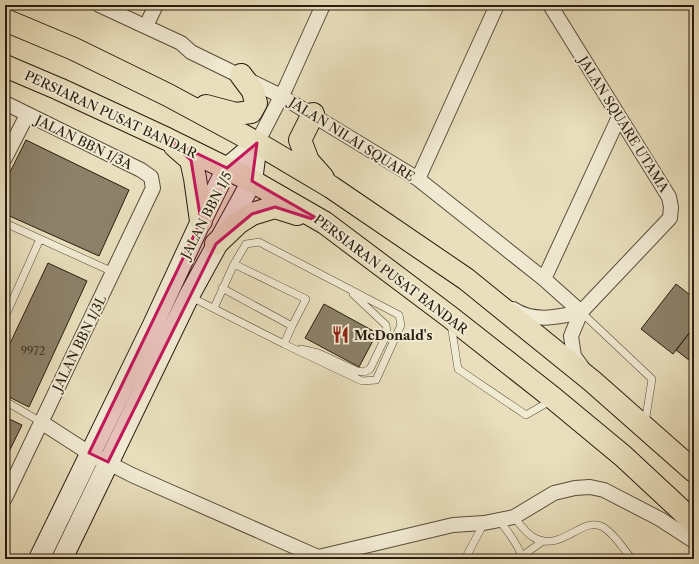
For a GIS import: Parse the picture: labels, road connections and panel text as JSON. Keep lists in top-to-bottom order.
{
  "streets": {
    "main road": ["PERSIARAN PUSAT BANDAR"],
    "street": [
      "JALAN SQUARE UTAMA",
      "JALAN NILAI SQUARE",
      "JALAN BBN 1/3A",
      "JALAN BBN 1/5",
      "JALAN BBN 1/3L"
    ]
  },
  "crossings": [
    ["PERSIARAN PUSAT BANDAR", "JALAN BBN 1/5"],
    ["JALAN SQUARE UTAMA", "JALAN NILAI SQUARE"],
    ["JALAN BBN 1/3A", "JALAN BBN 1/3L"]
  ],
  "places": {
    "restaurant": ["McDonald's"]
  },
  "house_numbers": ["9972"]
}
